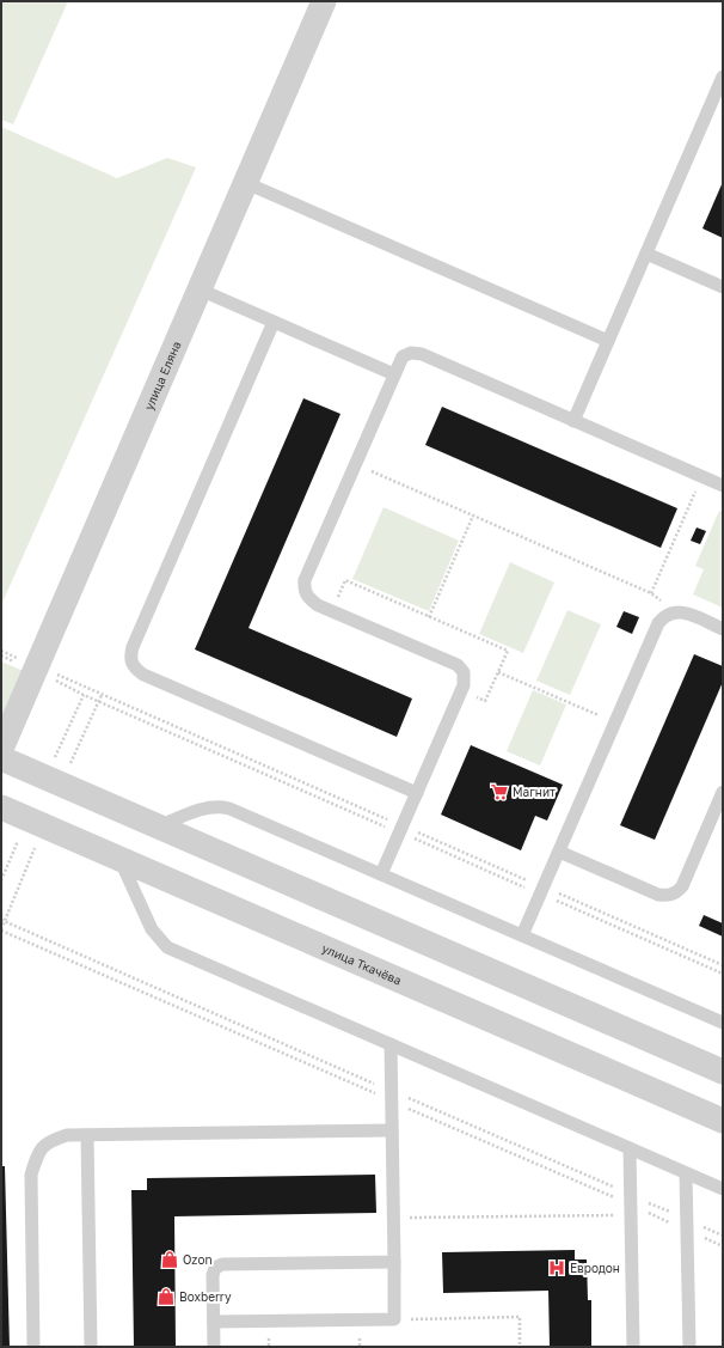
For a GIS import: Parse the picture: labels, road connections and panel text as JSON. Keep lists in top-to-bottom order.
{
  "streets": {
    "street": ["улица Еляна", "улица Ткачёва"]
  },
  "places": {
    "supermarket": ["Магнит"],
    "shop": ["Ozon", "Boxberry"],
    "hospital": ["Евродон"]
  }
}
